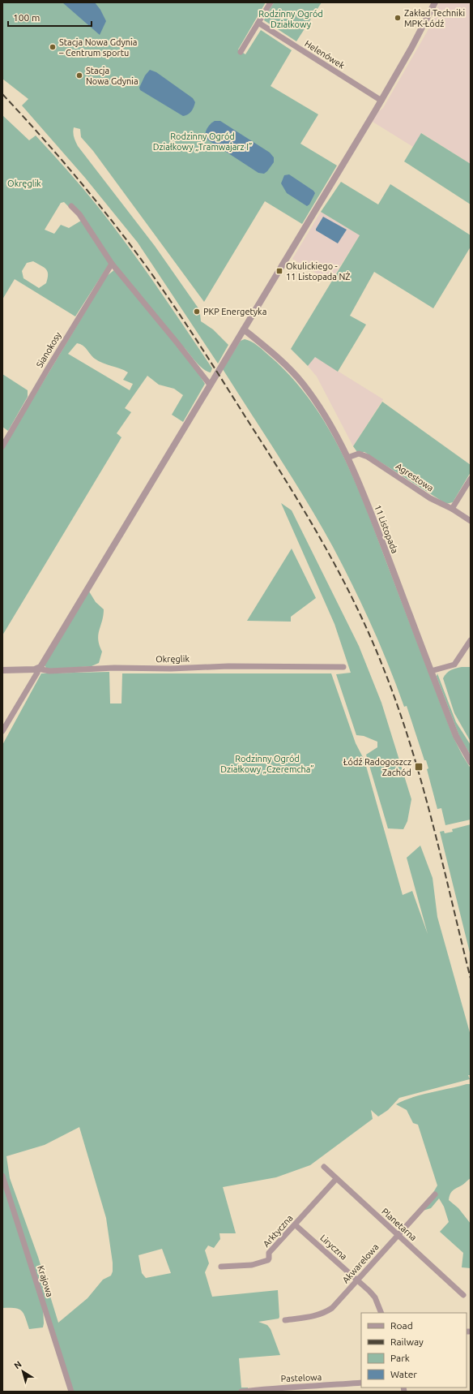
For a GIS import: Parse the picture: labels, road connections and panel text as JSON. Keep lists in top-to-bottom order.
{
  "streets": {
    "street": [
      "Helenówek",
      "Sianokosy",
      "Agrestowa",
      "11 Listopada",
      "Okręglik",
      "Planetarna",
      "Arktyczna",
      "Liryczna",
      "Akwarelowa",
      "Krajowa",
      "Pastelowa"
    ]
  },
  "crossings": [
    ["Agrestowa", "11 Listopada"],
    ["Planetarna", "Arktyczna"],
    ["Planetarna", "Akwarelowa"],
    ["Arktyczna", "Liryczna"],
    ["Liryczna", "Akwarelowa"]
  ],
  "parks": [
    "Rodzinny Ogród Działkowy",
    "Rodzinny Ogród Działkowy „Tramwajarz I”",
    "Okręglik",
    "Rodzinny Ogród Działkowy „Czeremcha”"
  ],
  "places": {
    "other": [
      "Zakład Techniki MPK-Łódź",
      "Stacja Nowa Gdynia – Centrum sportu",
      "Stacja Nowa Gdynia",
      "PKP Energetyka"
    ],
    "transit": ["Okulickiego - 11 Listopada NŻ", "Łódź Radogoszcz Zachód"]
  },
  "legend": [
    "Road",
    "Railway",
    "Park",
    "Water"
  ],
  "scale_bar": "100 m",
  "north": "top left"
}
